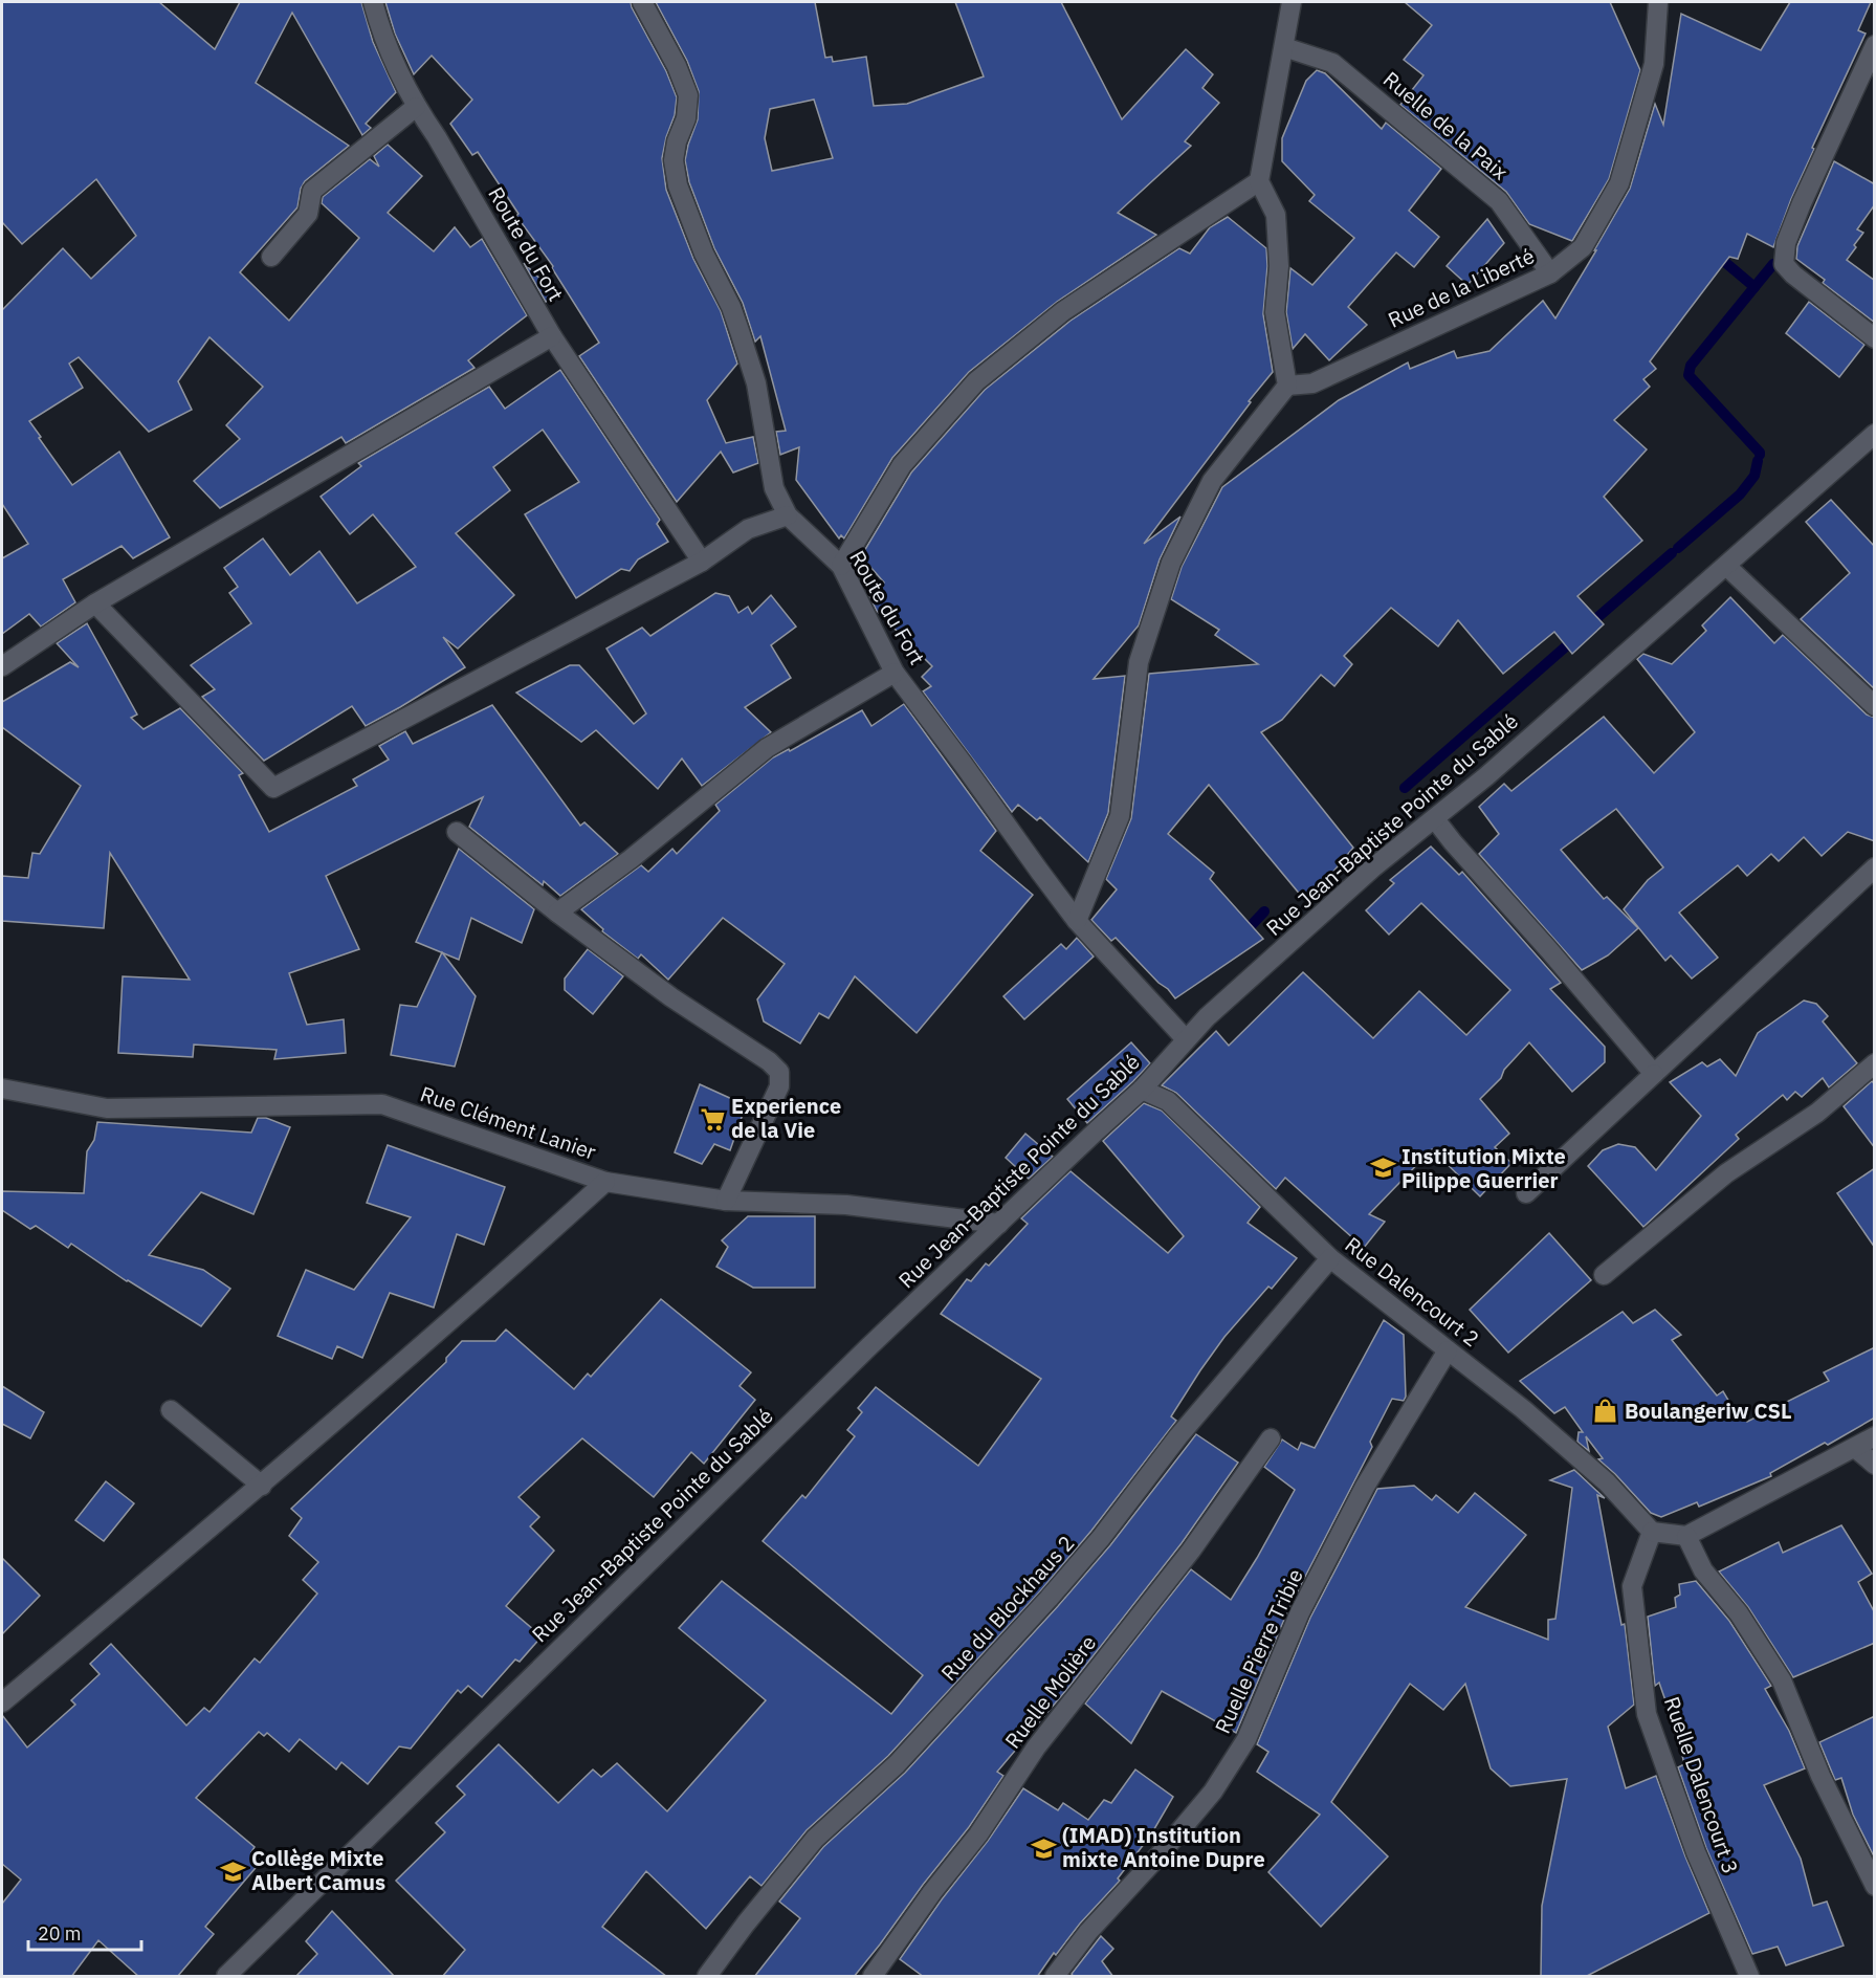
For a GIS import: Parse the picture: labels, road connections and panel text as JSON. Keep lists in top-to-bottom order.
{
  "streets": {
    "street": [
      "Ruelle de la Paix",
      "Route du Fort",
      "Rue de la Liberté",
      "Rue Jean-Baptiste Pointe du Sablé",
      "Rue Clément Lanier",
      "Rue Dalencourt 2",
      "Rue du Blockhaus 2",
      "Ruelle Pierre Tribie",
      "Ruelle Molière",
      "Ruelle Dalencourt 3"
    ]
  },
  "crossings": [
    ["Ruelle de la Paix", "Rue de la Liberté"],
    ["Route du Fort", "Rue Jean-Baptiste Pointe du Sablé"],
    ["Rue Jean-Baptiste Pointe du Sablé", "Rue Clément Lanier"],
    ["Rue Jean-Baptiste Pointe du Sablé", "Rue Dalencourt 2"],
    ["Rue Dalencourt 2", "Rue du Blockhaus 2"],
    ["Rue Dalencourt 2", "Ruelle Pierre Tribie"],
    ["Rue Dalencourt 2", "Ruelle Dalencourt 3"]
  ],
  "places": {
    "supermarket": ["Experience de la Vie"],
    "school or university": ["Institution Mixte Pilippe Guerrier", "(IMAD) Institution mixte Antoine Dupre", "Collège Mixte Albert Camus"],
    "shop": ["Boulangeriw CSL"]
  },
  "scale_bar": "20 m"
}
